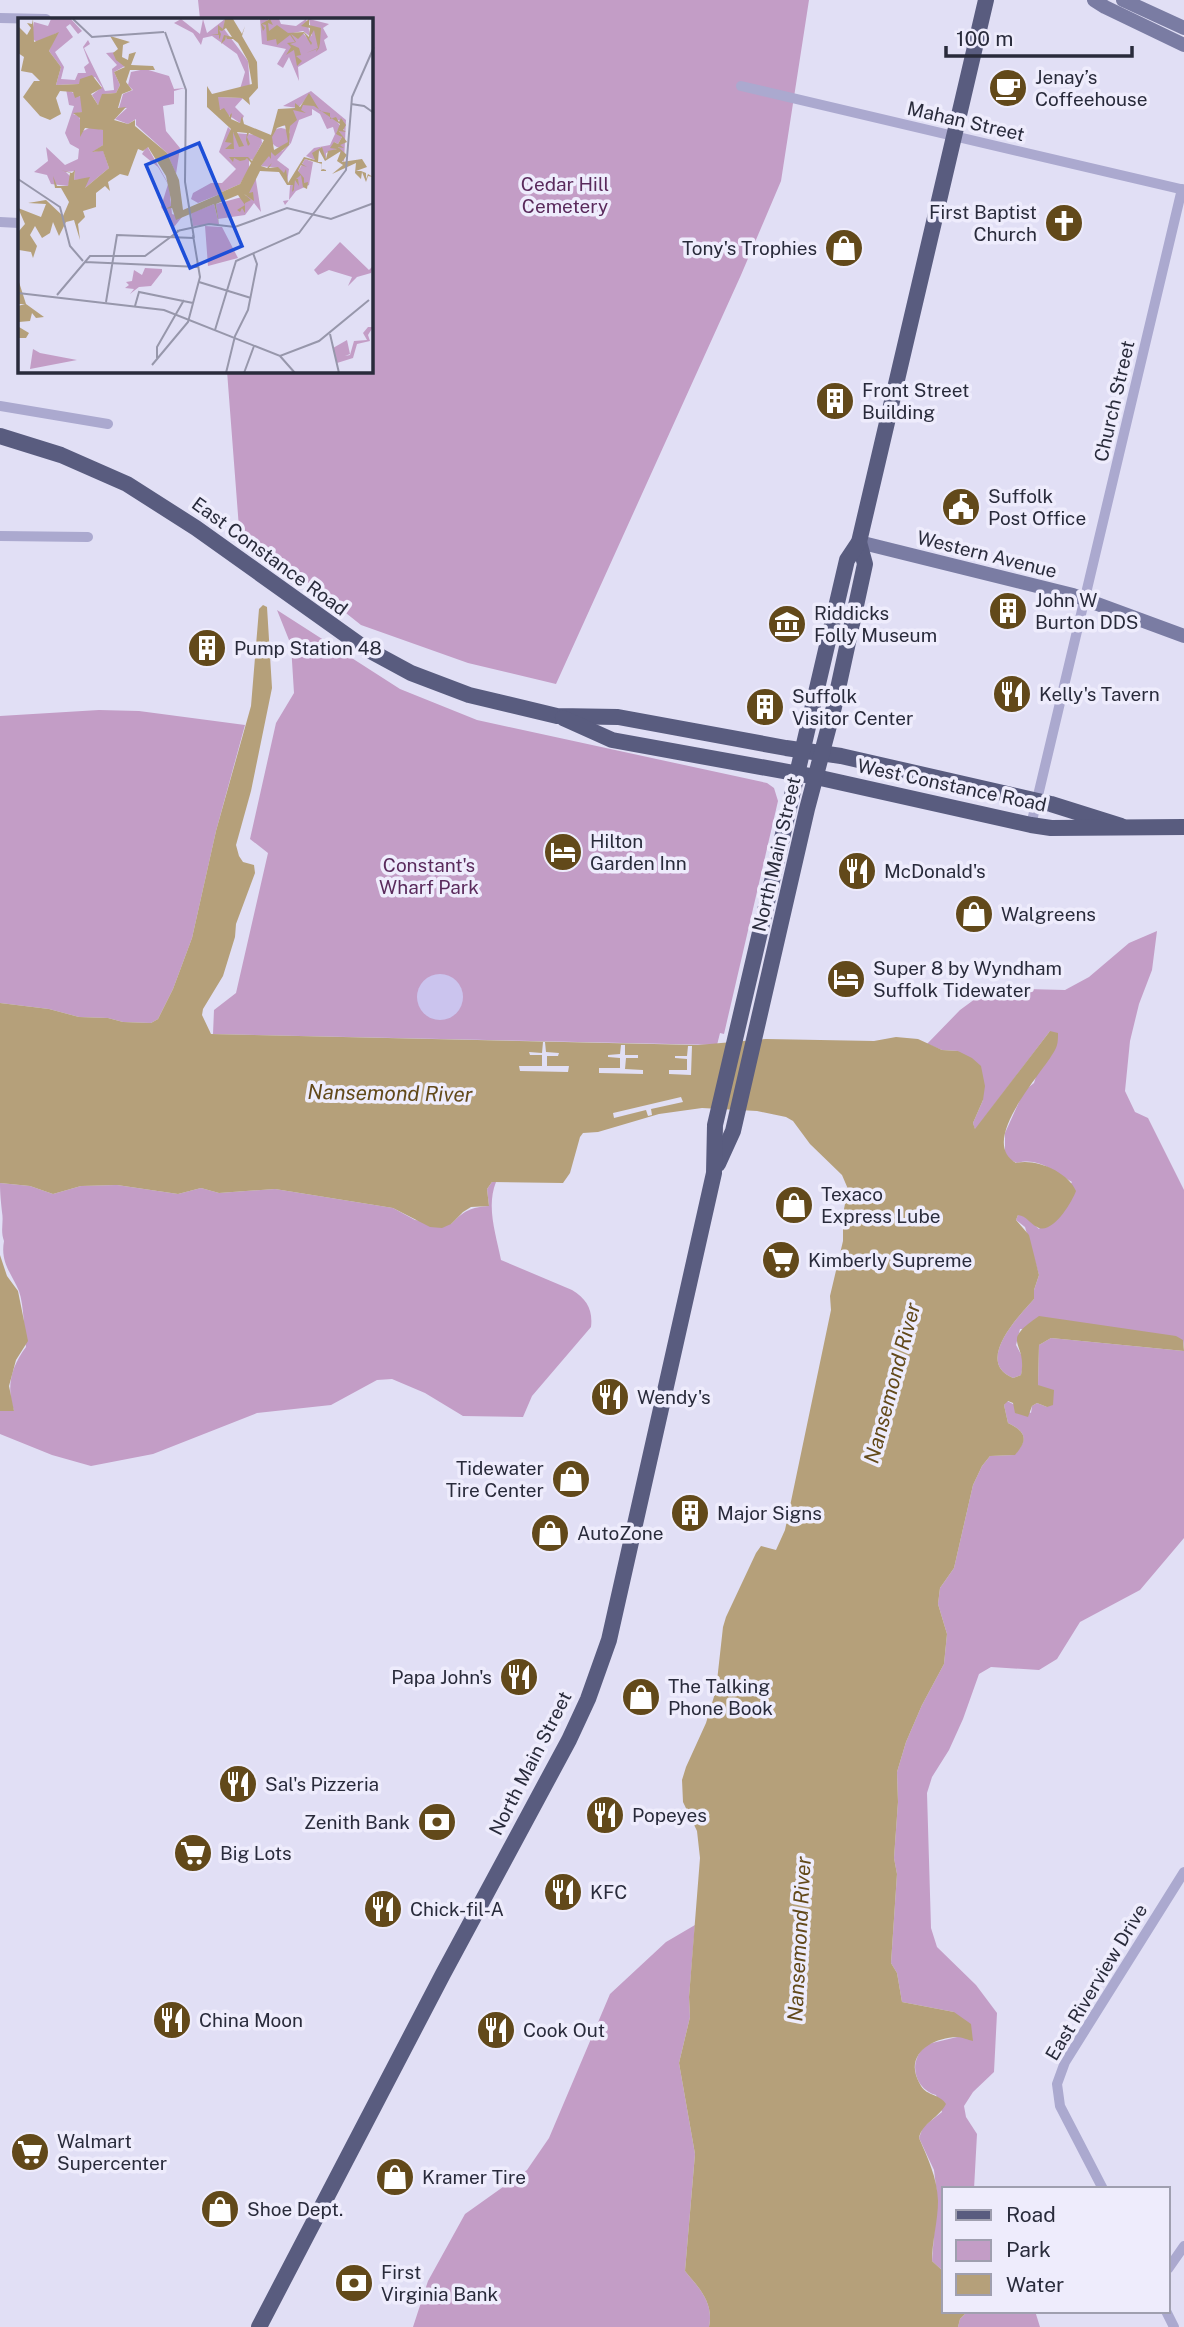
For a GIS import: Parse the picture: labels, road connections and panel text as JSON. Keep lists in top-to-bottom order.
{
  "streets": {
    "main road": ["East Constance Road", "West Constance Road", "North Main Street"],
    "street": [
      "Mahan Street",
      "Church Street",
      "Western Avenue",
      "East Riverview Drive"
    ]
  },
  "crossings": [
    ["Mahan Street", "Church Street"],
    ["Mahan Street", "North Main Street"],
    ["Church Street", "Western Avenue"],
    ["Church Street", "West Constance Road"],
    ["Western Avenue", "North Main Street"],
    ["East Constance Road", "West Constance Road"],
    ["East Constance Road", "North Main Street"],
    ["West Constance Road", "North Main Street"]
  ],
  "water": ["Nansemond River"],
  "parks": ["Cedar Hill Cemetery", "Constant's Wharf Park"],
  "places": {
    "cafe": ["Jenay’s Coffeehouse"],
    "church": ["First Baptist Church"],
    "shop": [
      "Tony's Trophies",
      "Walgreens",
      "Texaco Express Lube",
      "Tidewater Tire Center",
      "AutoZone",
      "The Talking Phone Book",
      "Kramer Tire",
      "Shoe Dept."
    ],
    "building": [
      "Front Street Building",
      "John W Burton DDS",
      "Pump Station 48",
      "Suffolk Visitor Center",
      "Major Signs"
    ],
    "public building": ["Suffolk Post Office"],
    "museum": ["Riddicks Folly Museum"],
    "restaurant": [
      "Kelly's Tavern",
      "McDonald's",
      "Wendy's",
      "Papa John's",
      "Sal's Pizzeria",
      "Popeyes",
      "KFC",
      "Chick-fil-A",
      "China Moon",
      "Cook Out"
    ],
    "hotel": ["Hilton Garden Inn", "Super 8 by Wyndham Suffolk Tidewater"],
    "supermarket": ["Kimberly Supreme", "Big Lots", "Walmart Supercenter"],
    "bank": ["Zenith Bank", "First Virginia Bank"]
  },
  "legend": ["Road", "Park", "Water"],
  "scale_bar": "100 m"
}
